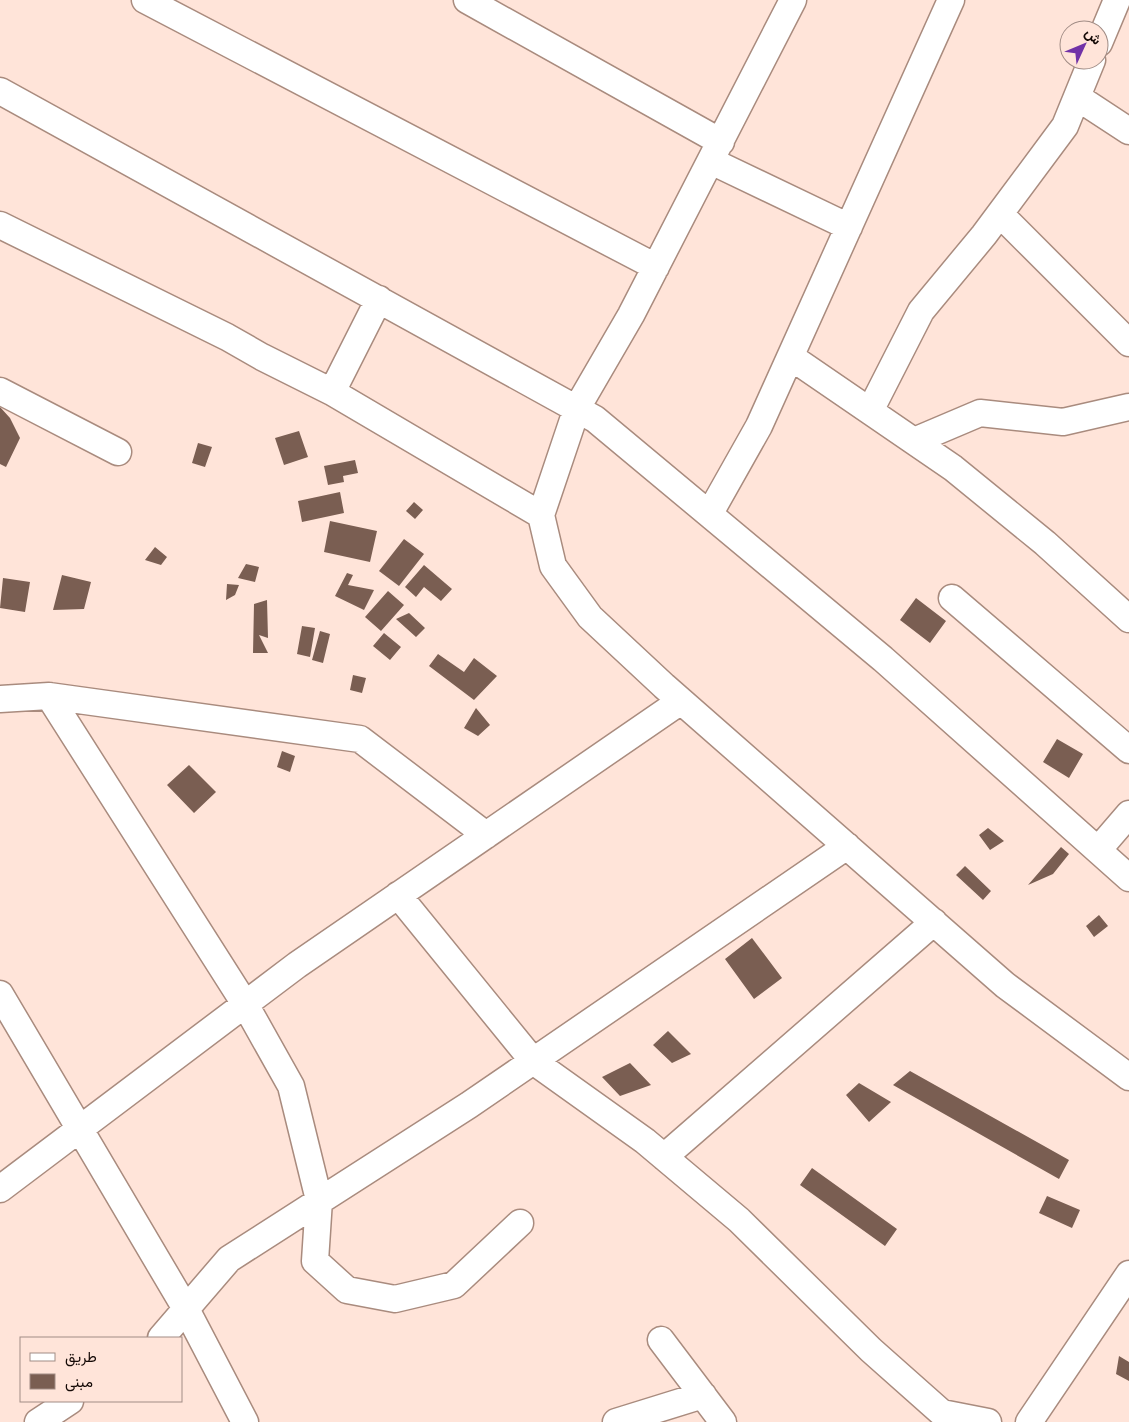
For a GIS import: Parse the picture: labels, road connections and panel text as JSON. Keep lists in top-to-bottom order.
{
  "legend": ["طريق", "مبنى"],
  "north": "top right"
}
